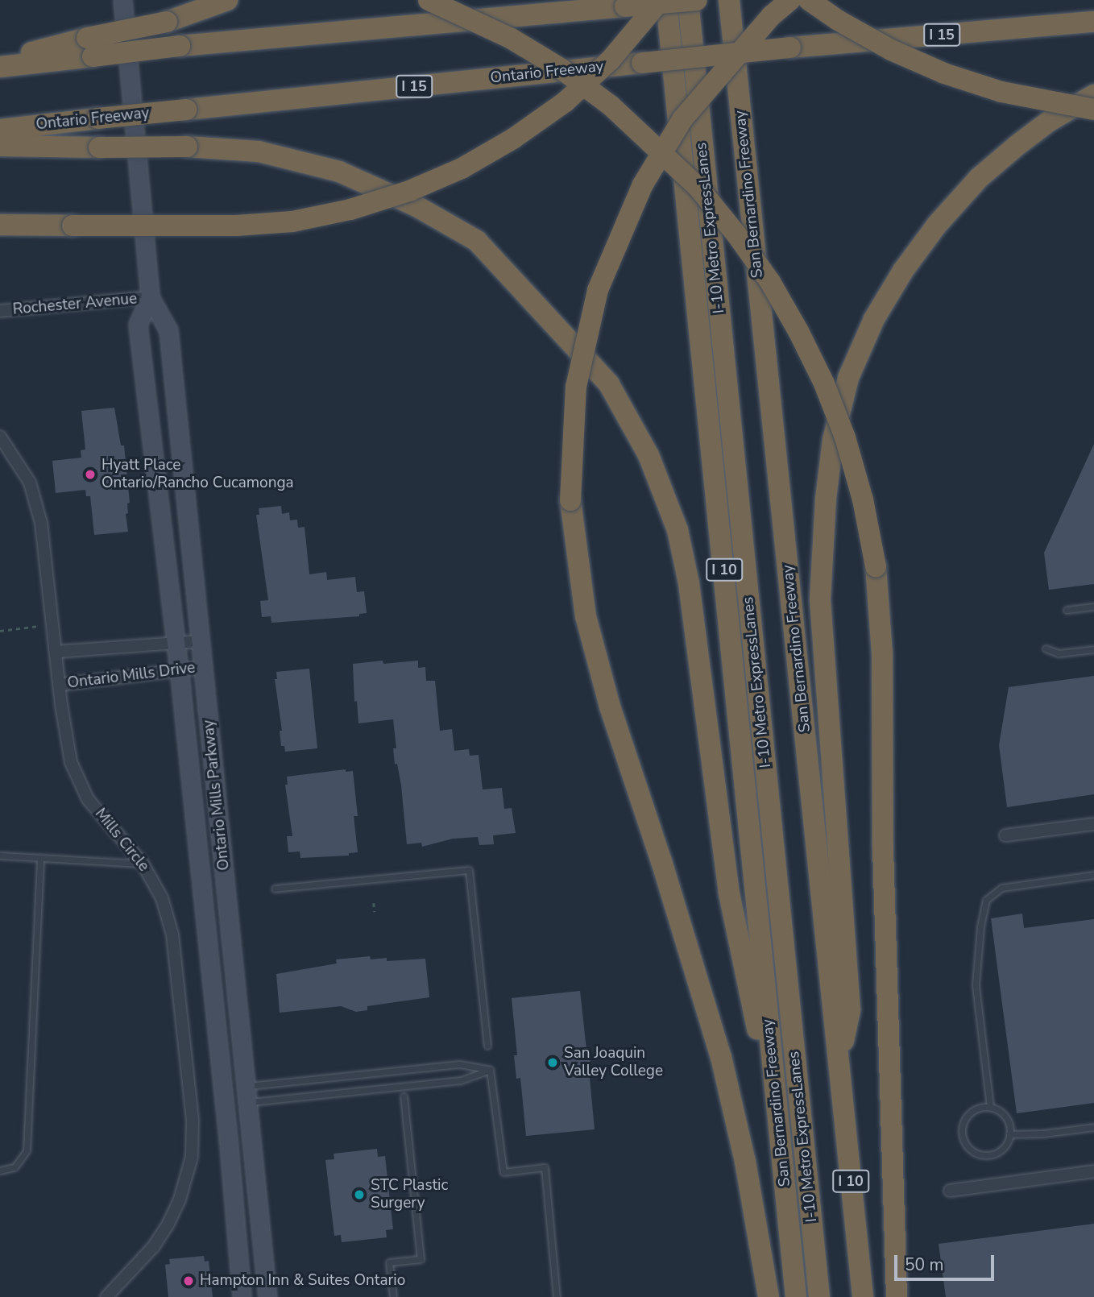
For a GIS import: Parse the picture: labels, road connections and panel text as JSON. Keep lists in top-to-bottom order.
{
  "streets": {
    "highway": [
      "I 15",
      "Ontario Freeway",
      "San Bernardino Freeway",
      "I-10 Metro ExpressLanes",
      "I 10"
    ],
    "main road": ["Ontario Mills Parkway"],
    "street": ["Rochester Avenue", "Ontario Mills Drive", "Mills Circle"]
  },
  "crossings": [
    ["Rochester Avenue", "Ontario Mills Parkway"],
    ["Ontario Mills Drive", "Ontario Mills Parkway"],
    ["Ontario Mills Drive", "Mills Circle"]
  ],
  "places": [
    "Hyatt Place Ontario/Rancho Cucamonga",
    "San Joaquin Valley College",
    "STC Plastic Surgery",
    "Hampton Inn & Suites Ontario"
  ],
  "scale_bar": "50 m"
}
